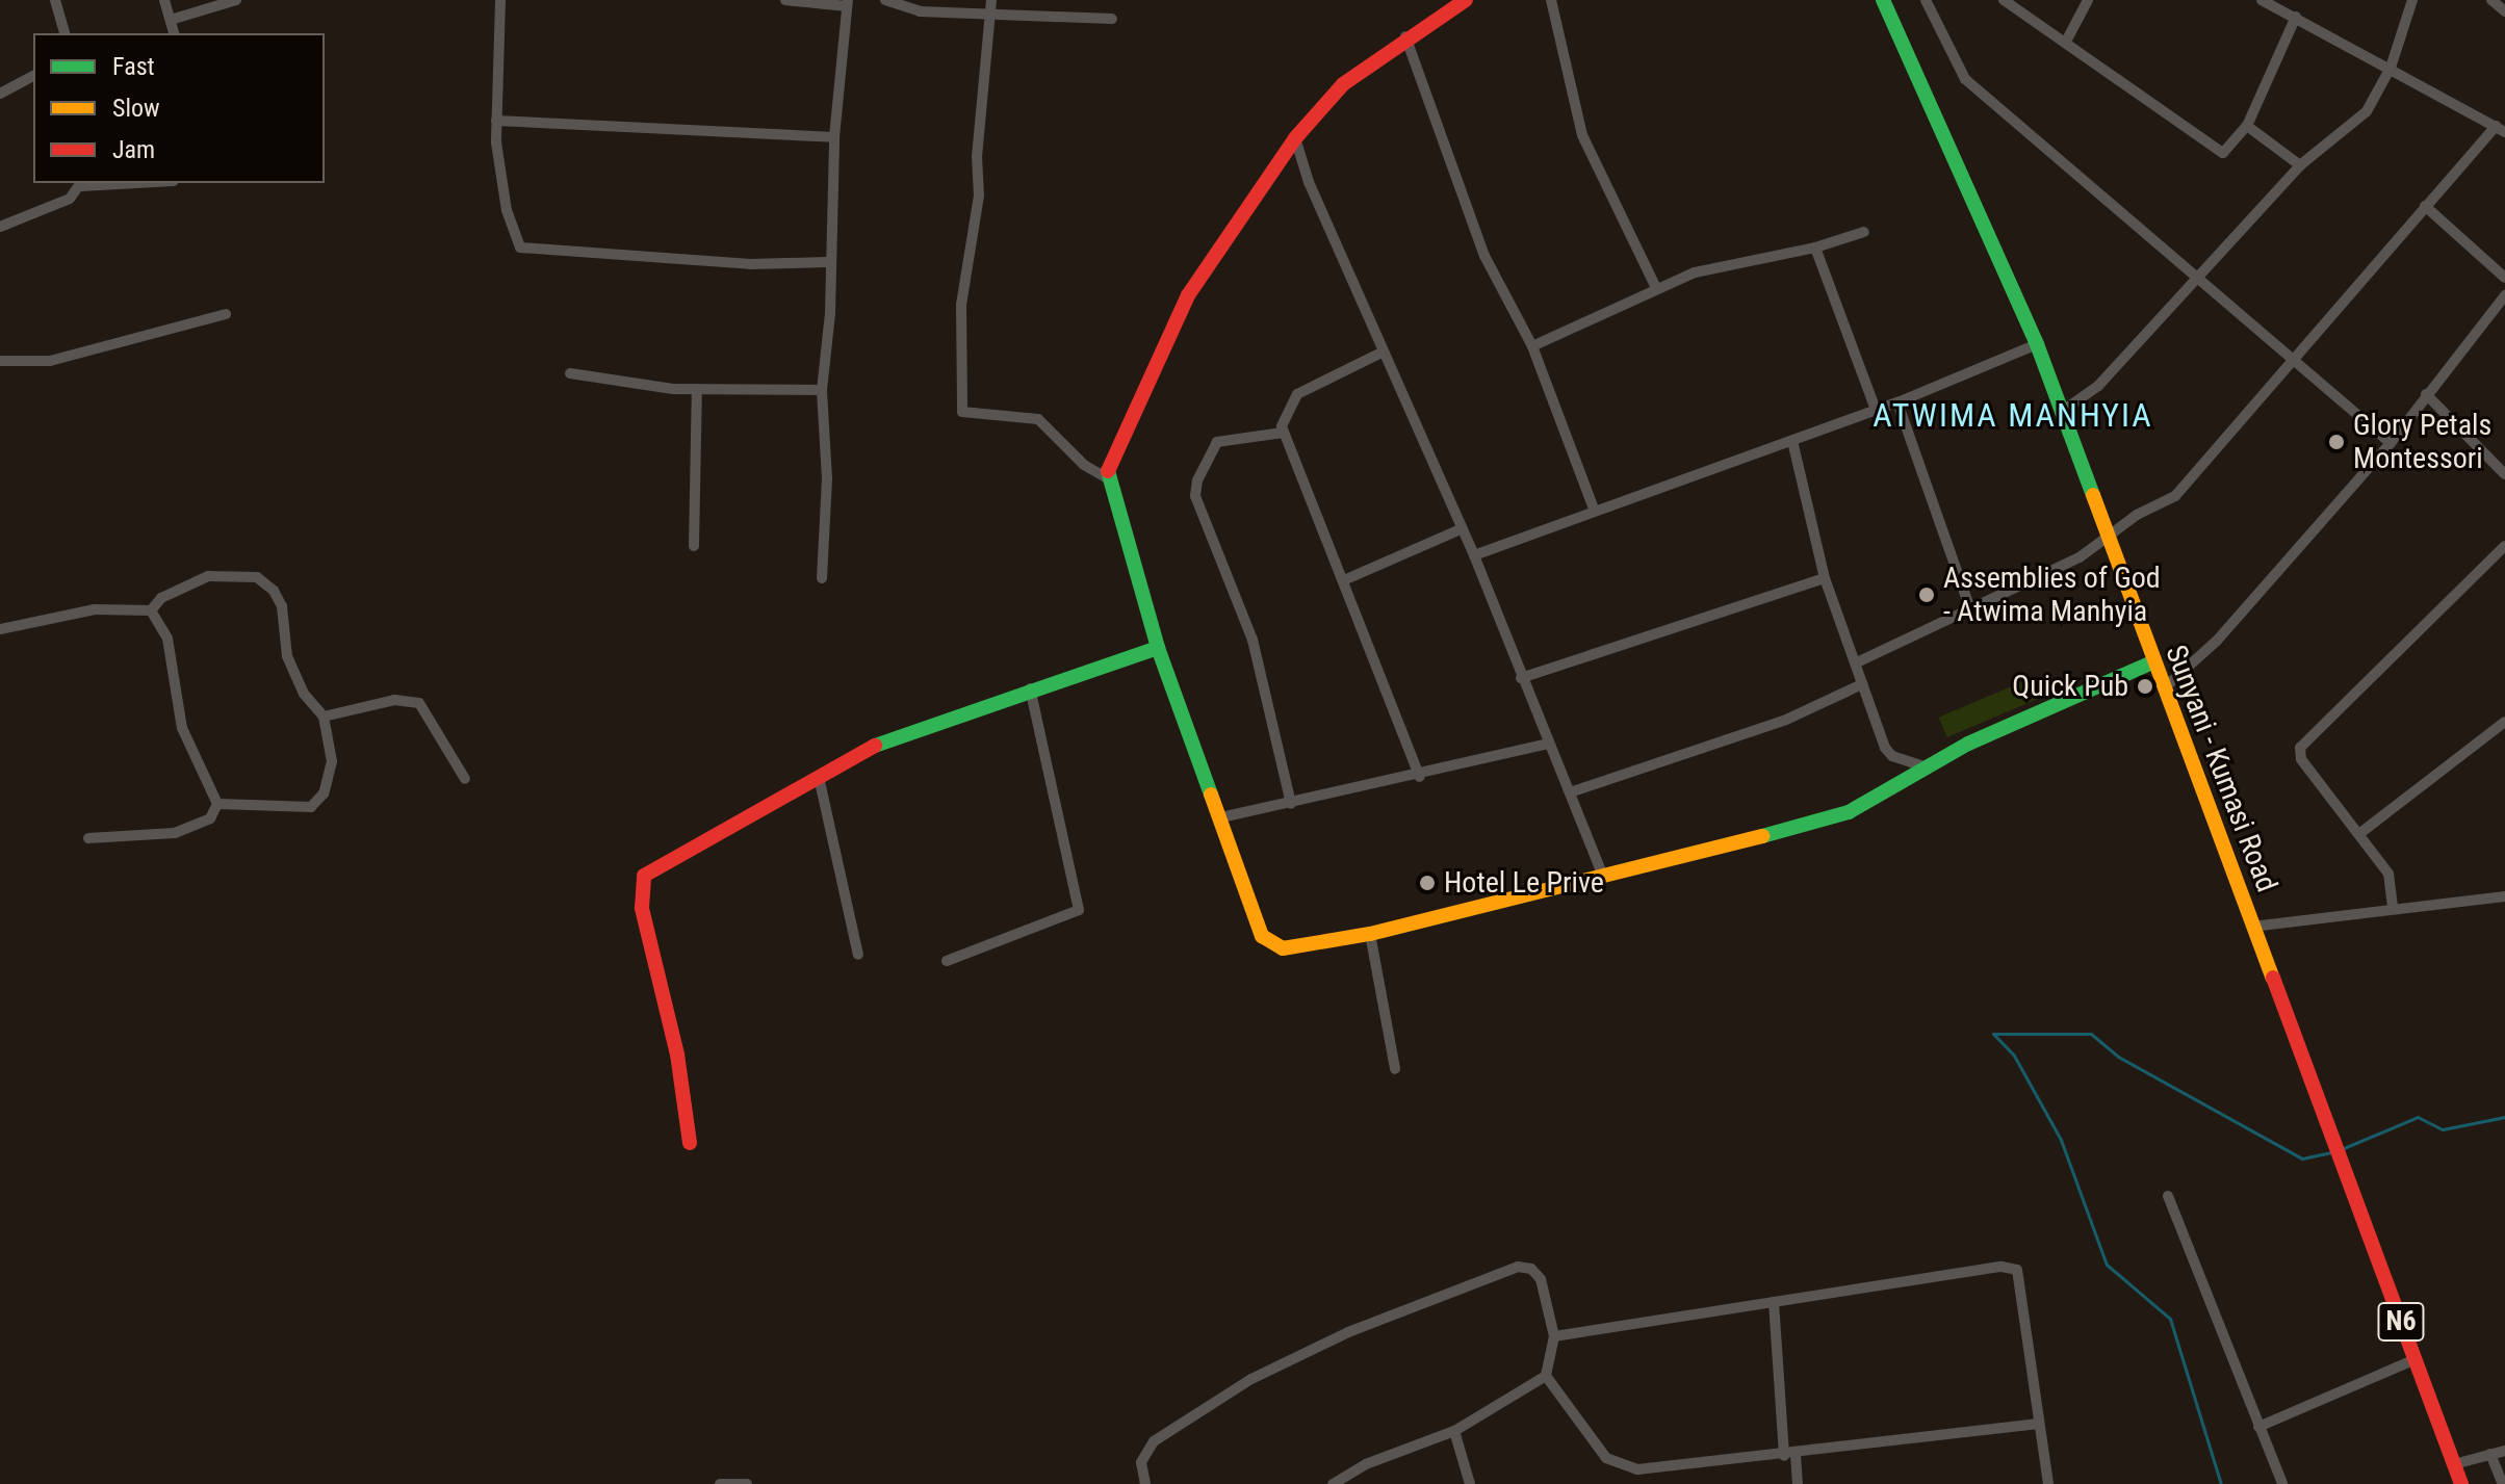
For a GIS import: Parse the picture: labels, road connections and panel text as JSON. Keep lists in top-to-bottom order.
{
  "streets": {
    "street": ["Sunyani - Kumasi Road", "N6"]
  },
  "crossings": [
    ["Sunyani - Kumasi Road", "N6"]
  ],
  "districts": ["ATWIMA MANHYIA"],
  "places": [
    "Glory Petals Montessori",
    "Assemblies of God - Atwima Manhyia",
    "Quick Pub",
    "Hotel Le Prive"
  ],
  "legend": ["Fast", "Slow", "Jam"]
}
